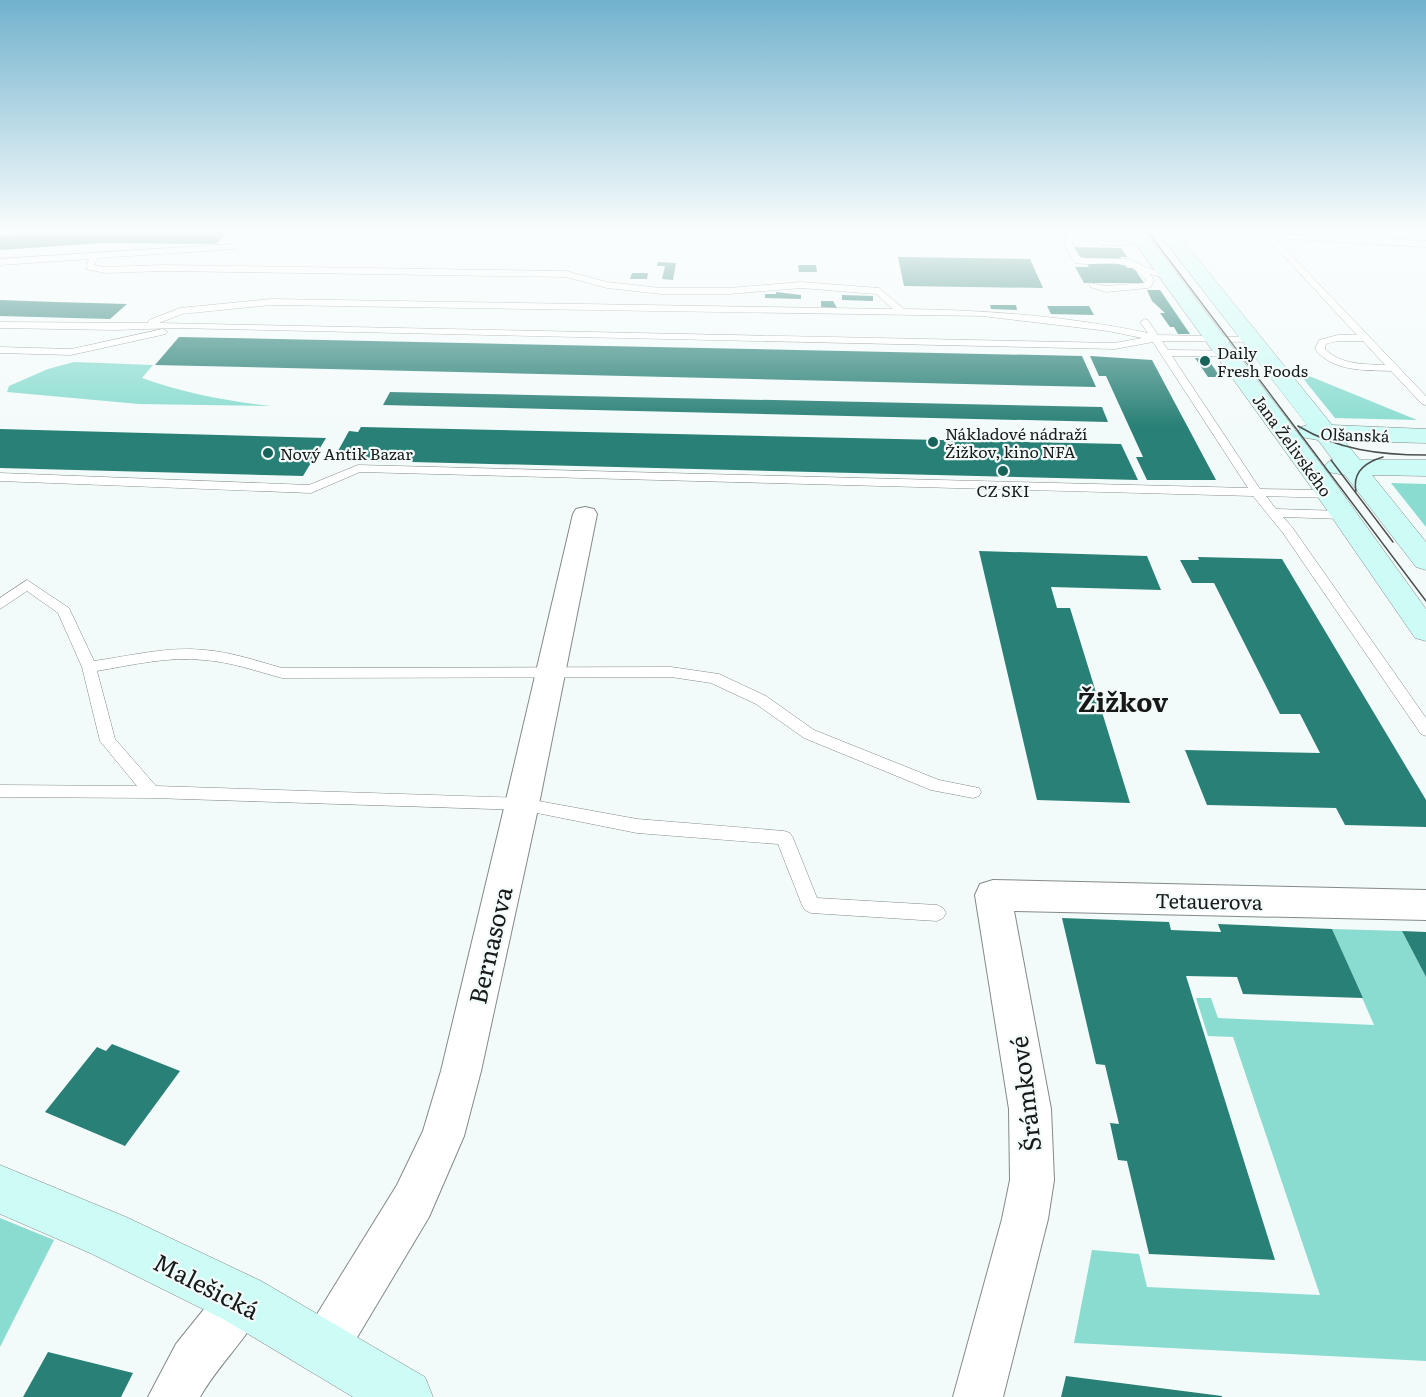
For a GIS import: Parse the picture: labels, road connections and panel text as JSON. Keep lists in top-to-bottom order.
{
  "streets": {
    "main road": ["Olšanská", "Jana Želivského", "Malešická"],
    "street": ["Tetauerova", "Bernasova", "Šrámkové"]
  },
  "crossings": [
    ["Olšanská", "Jana Želivského"],
    ["Tetauerova", "Šrámkové"],
    ["Bernasova", "Malešická"]
  ],
  "districts": ["Žižkov"],
  "places": [
    "Daily Fresh Foods",
    "Nákladové nádraží Žižkov, kino NFA",
    "Nový Antik Bazar",
    "CZ SKI"
  ]
}
